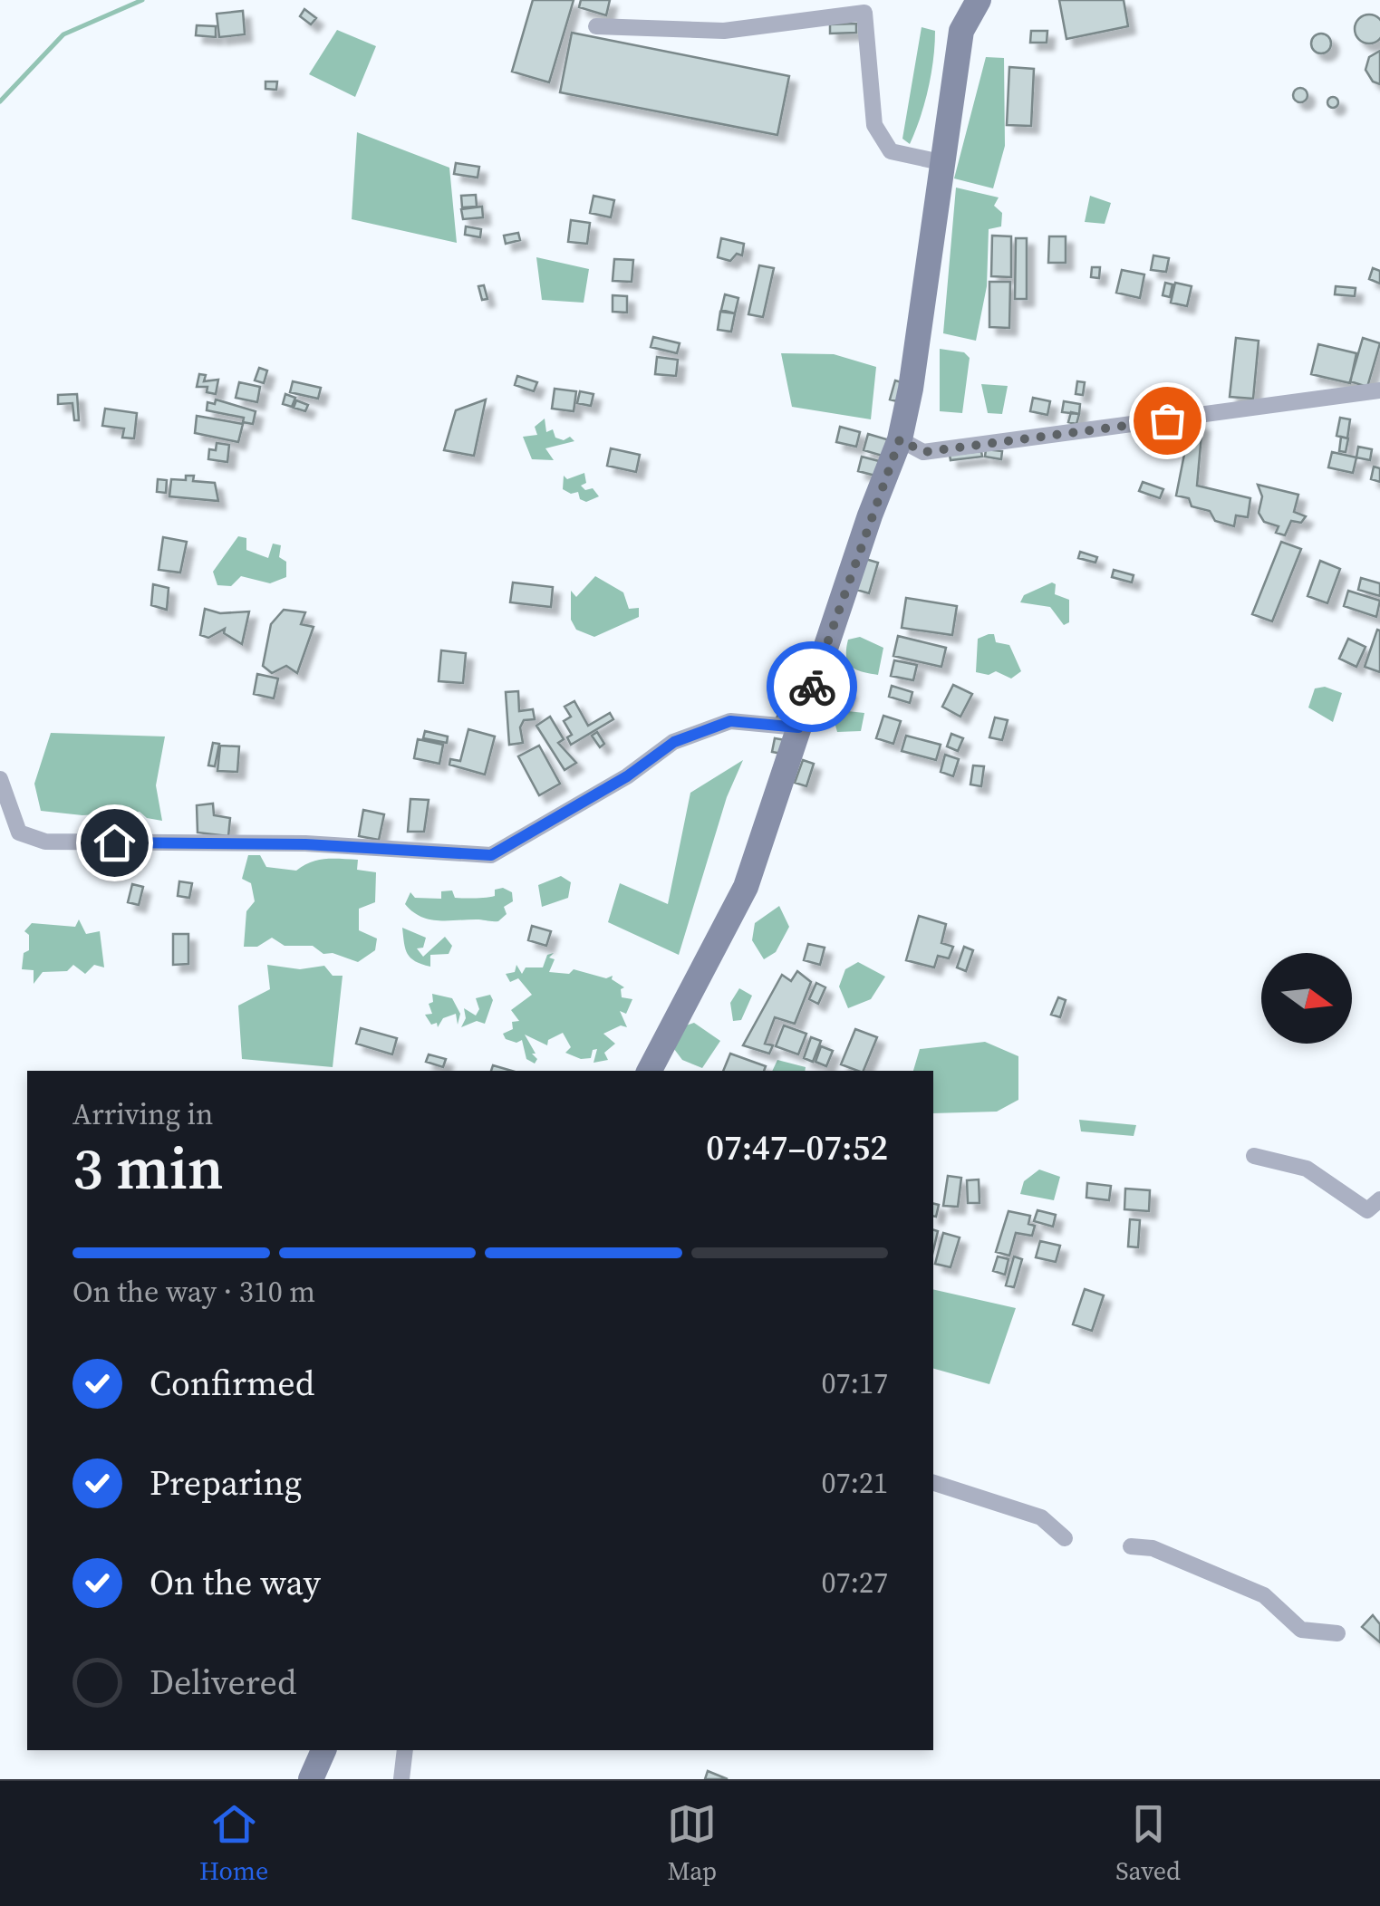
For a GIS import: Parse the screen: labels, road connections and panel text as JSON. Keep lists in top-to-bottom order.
{
  "north": "right",
  "page": {
    "heading": ["3 min", "Arriving in", "07:47–07:52"],
    "bar": "On the way · 310 m",
    "list": [
      ["Confirmed", "07:17"],
      ["Preparing", "07:21"],
      ["On the way", "07:27"],
      "Delivered"
    ],
    "tabs": ["Home", "Map", "Saved"]
  }
}
